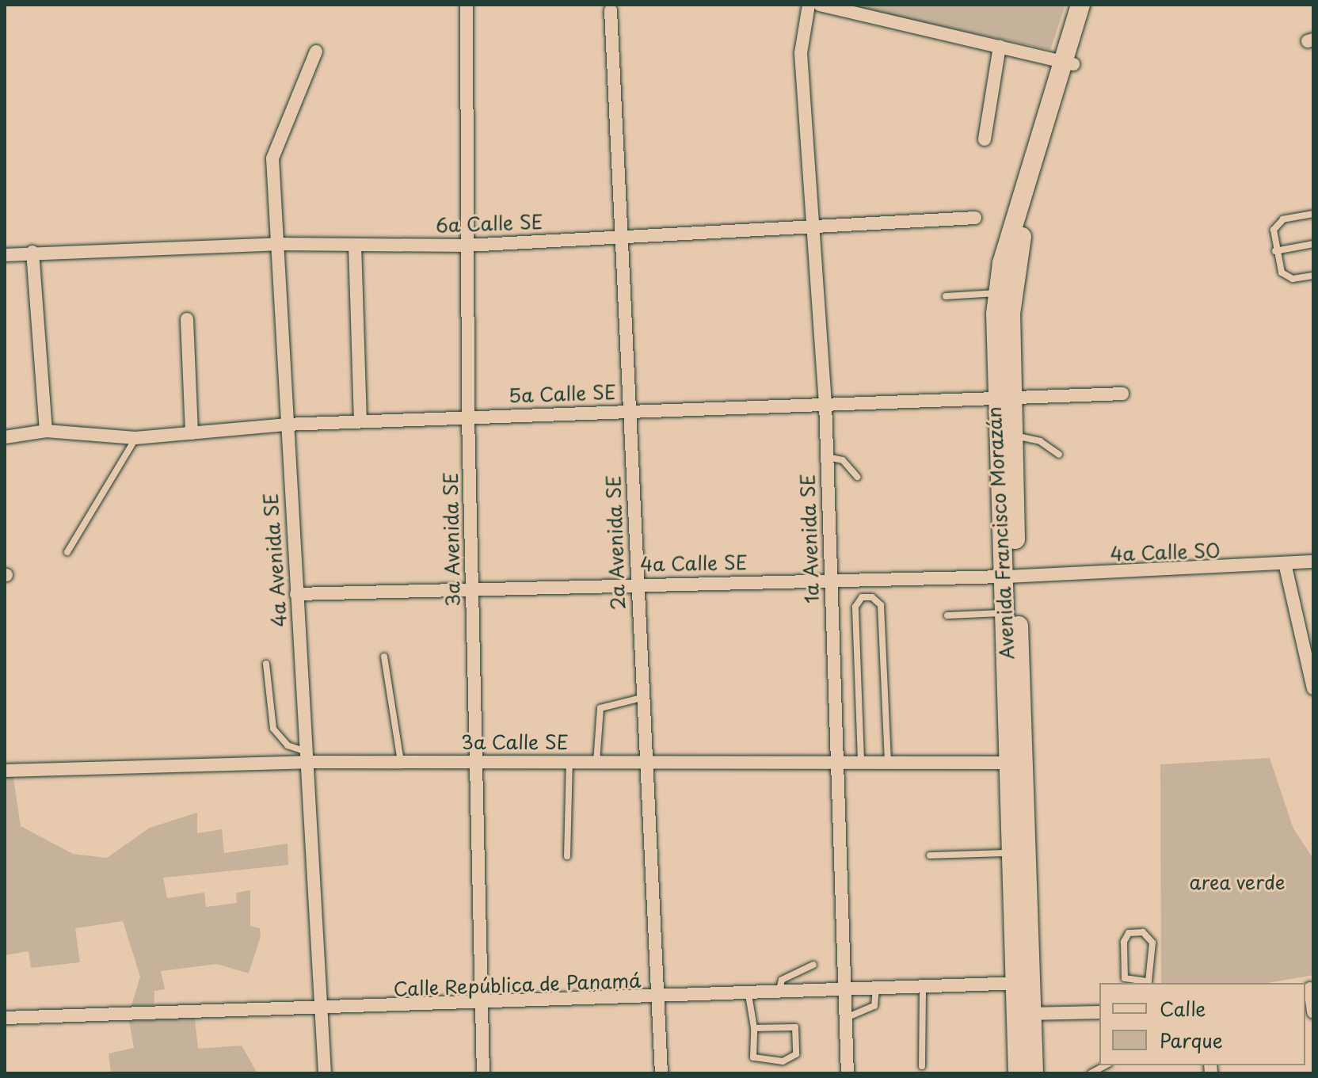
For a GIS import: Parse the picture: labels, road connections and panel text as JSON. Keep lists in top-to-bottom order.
{
  "streets": {
    "main road": ["Avenida Francisco Morazán"],
    "street": [
      "6a Calle SE",
      "5a Calle SE",
      "1a Avenida SE",
      "3a Avenida SE",
      "2a Avenida SE",
      "4a Calle SO",
      "4a Avenida SE",
      "4a Calle SE",
      "3a Calle SE",
      "Calle República de Panamá"
    ]
  },
  "crossings": [
    ["6a Calle SE", "1a Avenida SE"],
    ["6a Calle SE", "3a Avenida SE"],
    ["6a Calle SE", "2a Avenida SE"],
    ["6a Calle SE", "4a Avenida SE"],
    ["5a Calle SE", "Avenida Francisco Morazán"],
    ["5a Calle SE", "1a Avenida SE"],
    ["5a Calle SE", "3a Avenida SE"],
    ["5a Calle SE", "2a Avenida SE"],
    ["5a Calle SE", "4a Avenida SE"],
    ["Avenida Francisco Morazán", "4a Calle SO"],
    ["Avenida Francisco Morazán", "4a Calle SE"],
    ["Avenida Francisco Morazán", "3a Calle SE"],
    ["Avenida Francisco Morazán", "Calle República de Panamá"],
    ["1a Avenida SE", "4a Calle SE"],
    ["1a Avenida SE", "3a Calle SE"],
    ["1a Avenida SE", "Calle República de Panamá"],
    ["3a Avenida SE", "4a Calle SE"],
    ["3a Avenida SE", "3a Calle SE"],
    ["3a Avenida SE", "Calle República de Panamá"],
    ["2a Avenida SE", "4a Calle SE"],
    ["2a Avenida SE", "3a Calle SE"],
    ["2a Avenida SE", "Calle República de Panamá"],
    ["4a Calle SO", "4a Calle SE"],
    ["4a Avenida SE", "4a Calle SE"],
    ["4a Avenida SE", "3a Calle SE"],
    ["4a Avenida SE", "Calle República de Panamá"]
  ],
  "parks": ["area verde"],
  "legend": ["Calle", "Parque"]
}
